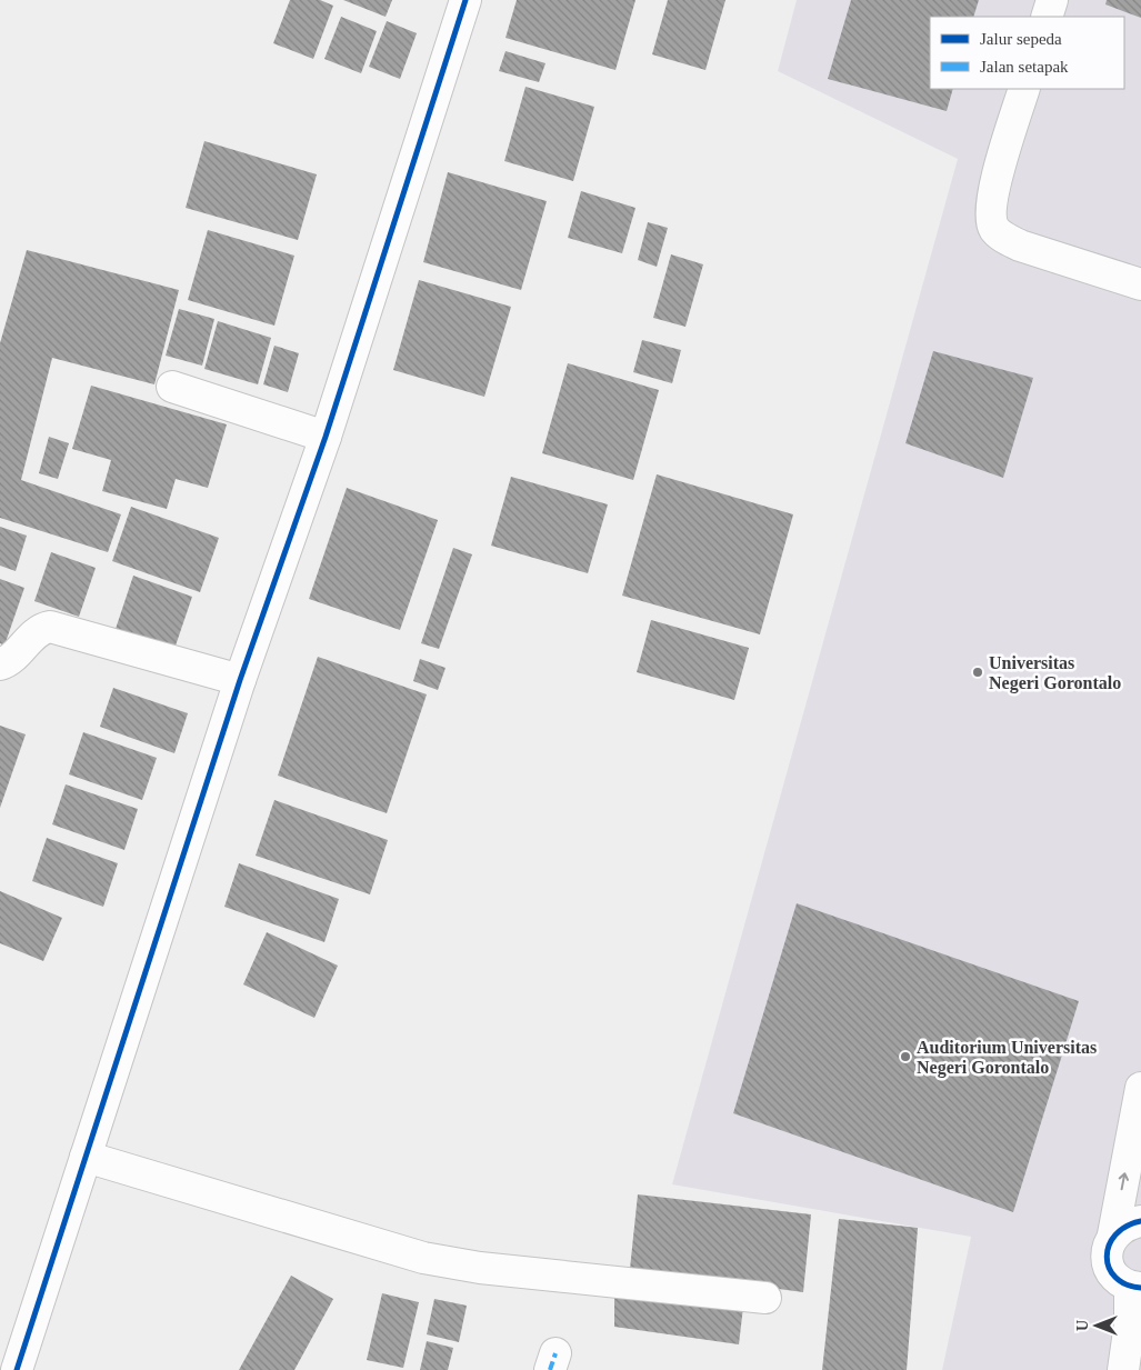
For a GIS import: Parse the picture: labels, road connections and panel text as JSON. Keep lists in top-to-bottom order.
{
  "places": ["Universitas Negeri Gorontalo", "Auditorium Universitas Negeri Gorontalo"],
  "legend": ["Jalur sepeda", "Jalan setapak"],
  "north": "left"
}
